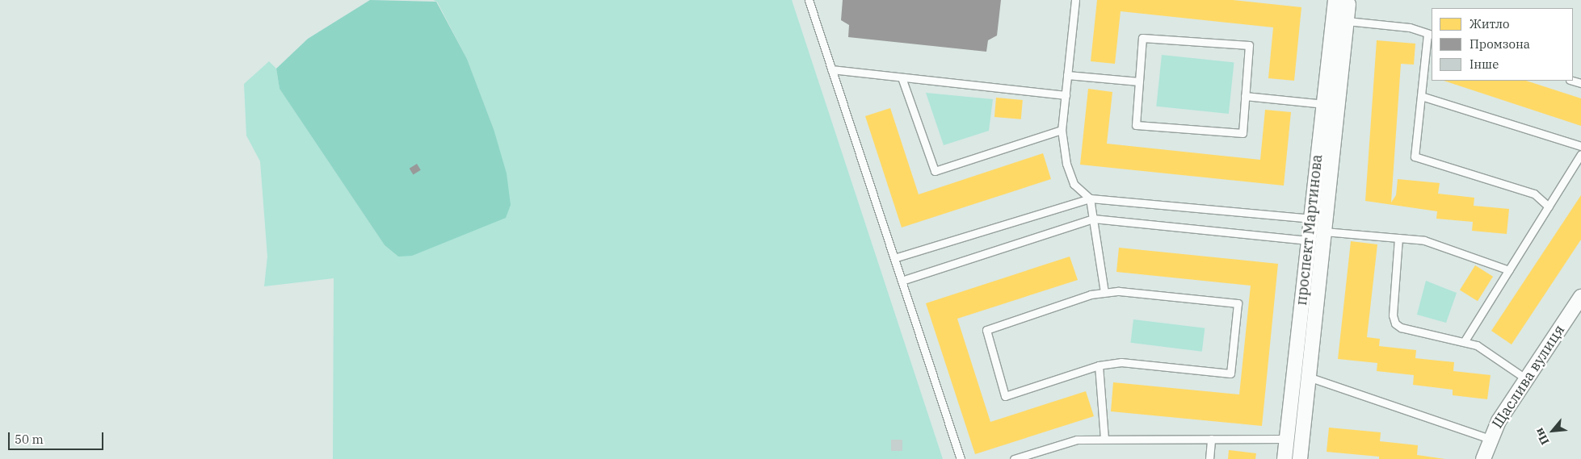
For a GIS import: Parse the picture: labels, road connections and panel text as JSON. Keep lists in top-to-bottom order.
{
  "streets": {
    "street": ["проспект Мартинова", "Щаслива вулиця"]
  },
  "legend": ["Житло", "Промзона", "Інше"],
  "scale_bar": "50 m",
  "north": "bottom left"
}
